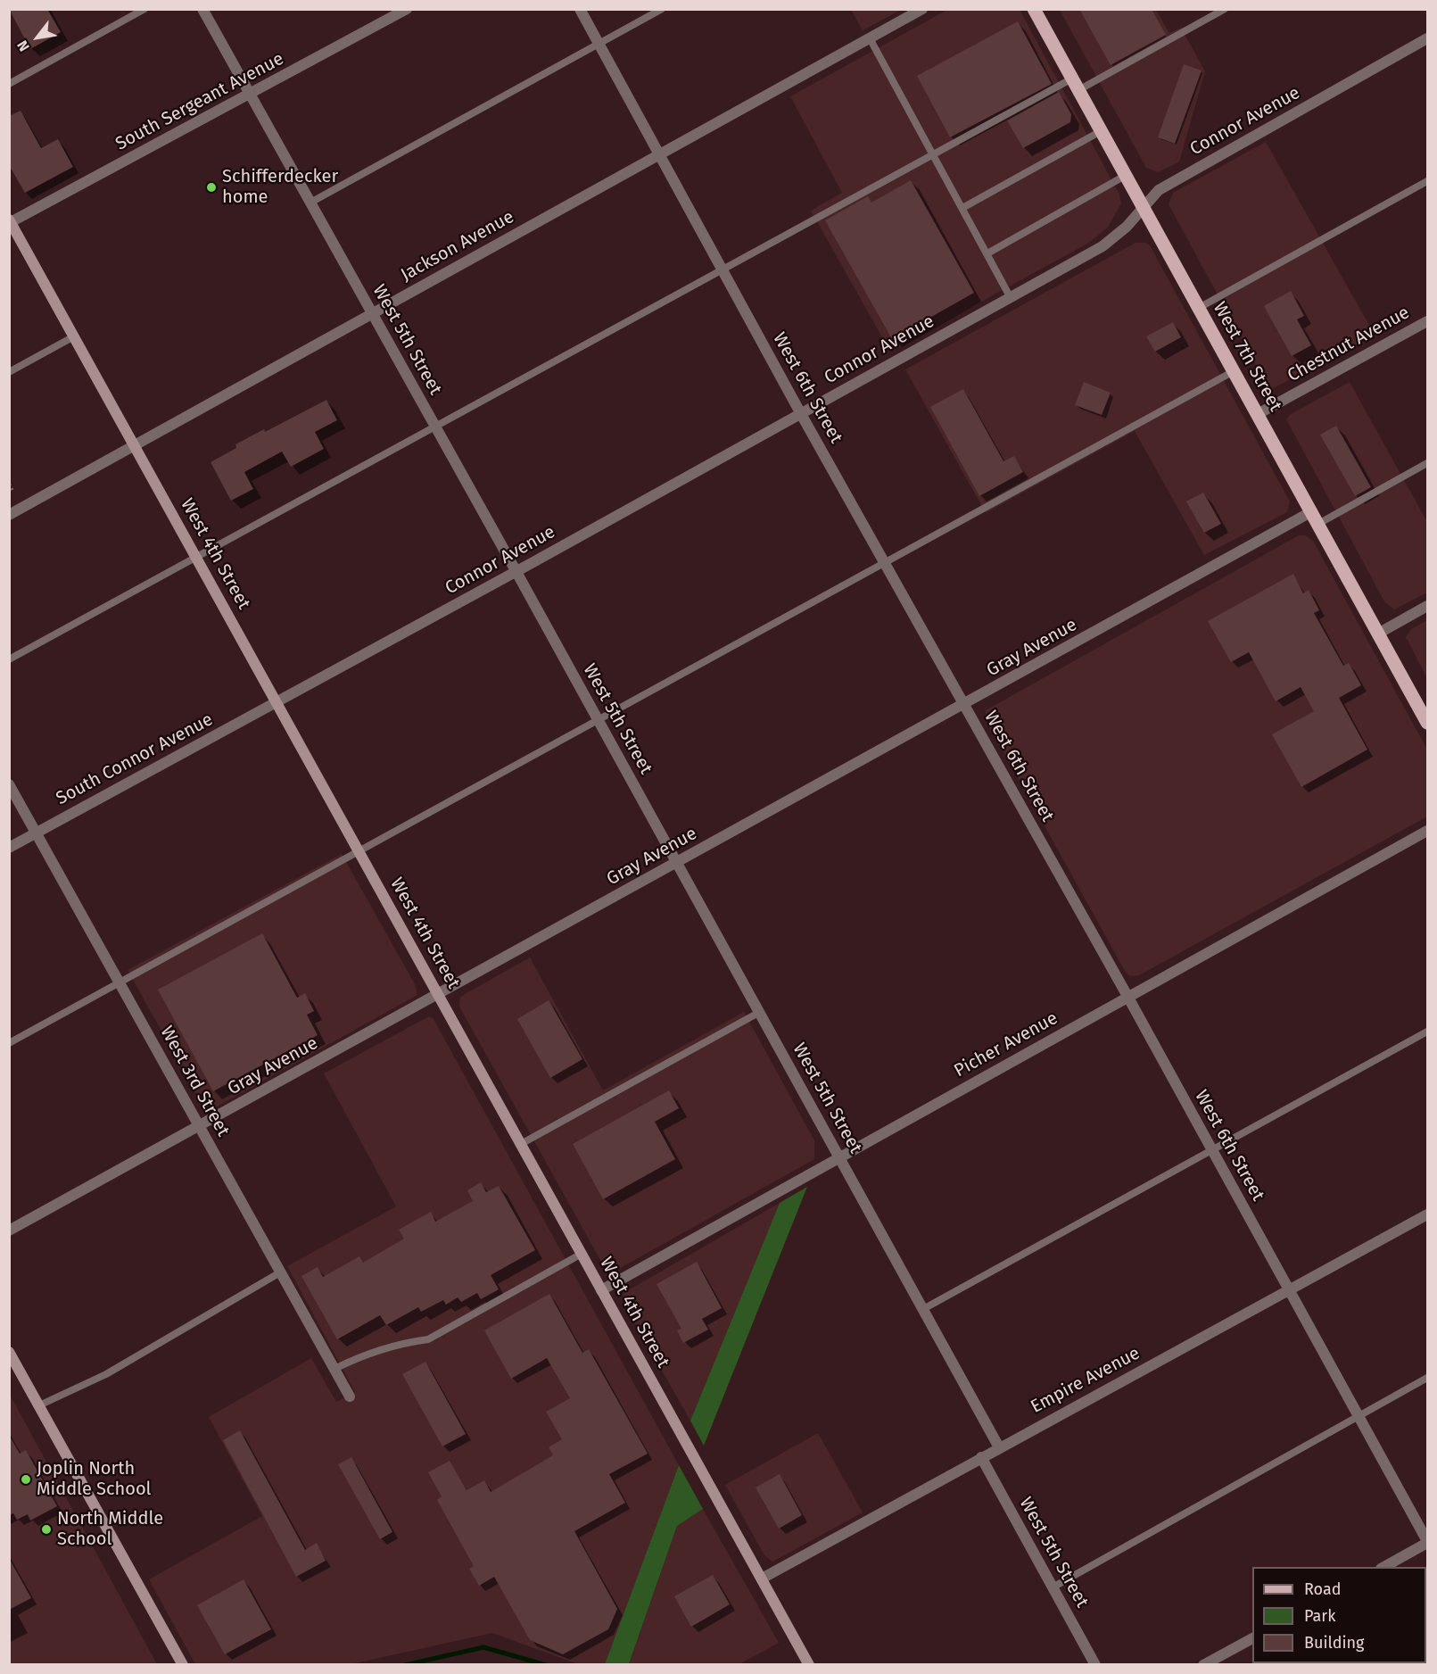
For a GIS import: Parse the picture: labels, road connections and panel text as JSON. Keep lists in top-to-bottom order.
{
  "streets": {
    "main road": ["West 7th Street"],
    "street": [
      "South Sergeant Avenue",
      "Connor Avenue",
      "Jackson Avenue",
      "West 5th Street",
      "Chestnut Avenue",
      "West 6th Street",
      "West 4th Street",
      "Gray Avenue",
      "South Connor Avenue",
      "Picher Avenue",
      "West 3rd Street",
      "Empire Avenue"
    ]
  },
  "crossings": [
    ["South Sergeant Avenue", "West 5th Street"],
    ["South Sergeant Avenue", "West 4th Street"],
    ["Connor Avenue", "West 5th Street"],
    ["Connor Avenue", "West 7th Street"],
    ["Connor Avenue", "West 6th Street"],
    ["Connor Avenue", "West 4th Street"],
    ["Connor Avenue", "South Connor Avenue"],
    ["Jackson Avenue", "West 5th Street"],
    ["Jackson Avenue", "West 6th Street"],
    ["Jackson Avenue", "West 4th Street"],
    ["West 5th Street", "Gray Avenue"],
    ["West 5th Street", "Picher Avenue"],
    ["West 5th Street", "Empire Avenue"],
    ["Chestnut Avenue", "West 7th Street"],
    ["West 7th Street", "Gray Avenue"],
    ["West 6th Street", "Gray Avenue"],
    ["West 6th Street", "Picher Avenue"],
    ["West 6th Street", "Empire Avenue"],
    ["West 4th Street", "Gray Avenue"],
    ["West 4th Street", "South Connor Avenue"],
    ["West 4th Street", "Picher Avenue"],
    ["West 4th Street", "Empire Avenue"],
    ["Gray Avenue", "West 3rd Street"],
    ["South Connor Avenue", "West 3rd Street"]
  ],
  "places": ["Schifferdecker home", "Joplin North Middle School", "North Middle School"],
  "legend": ["Road", "Park", "Building"],
  "north": "bottom left"
}
